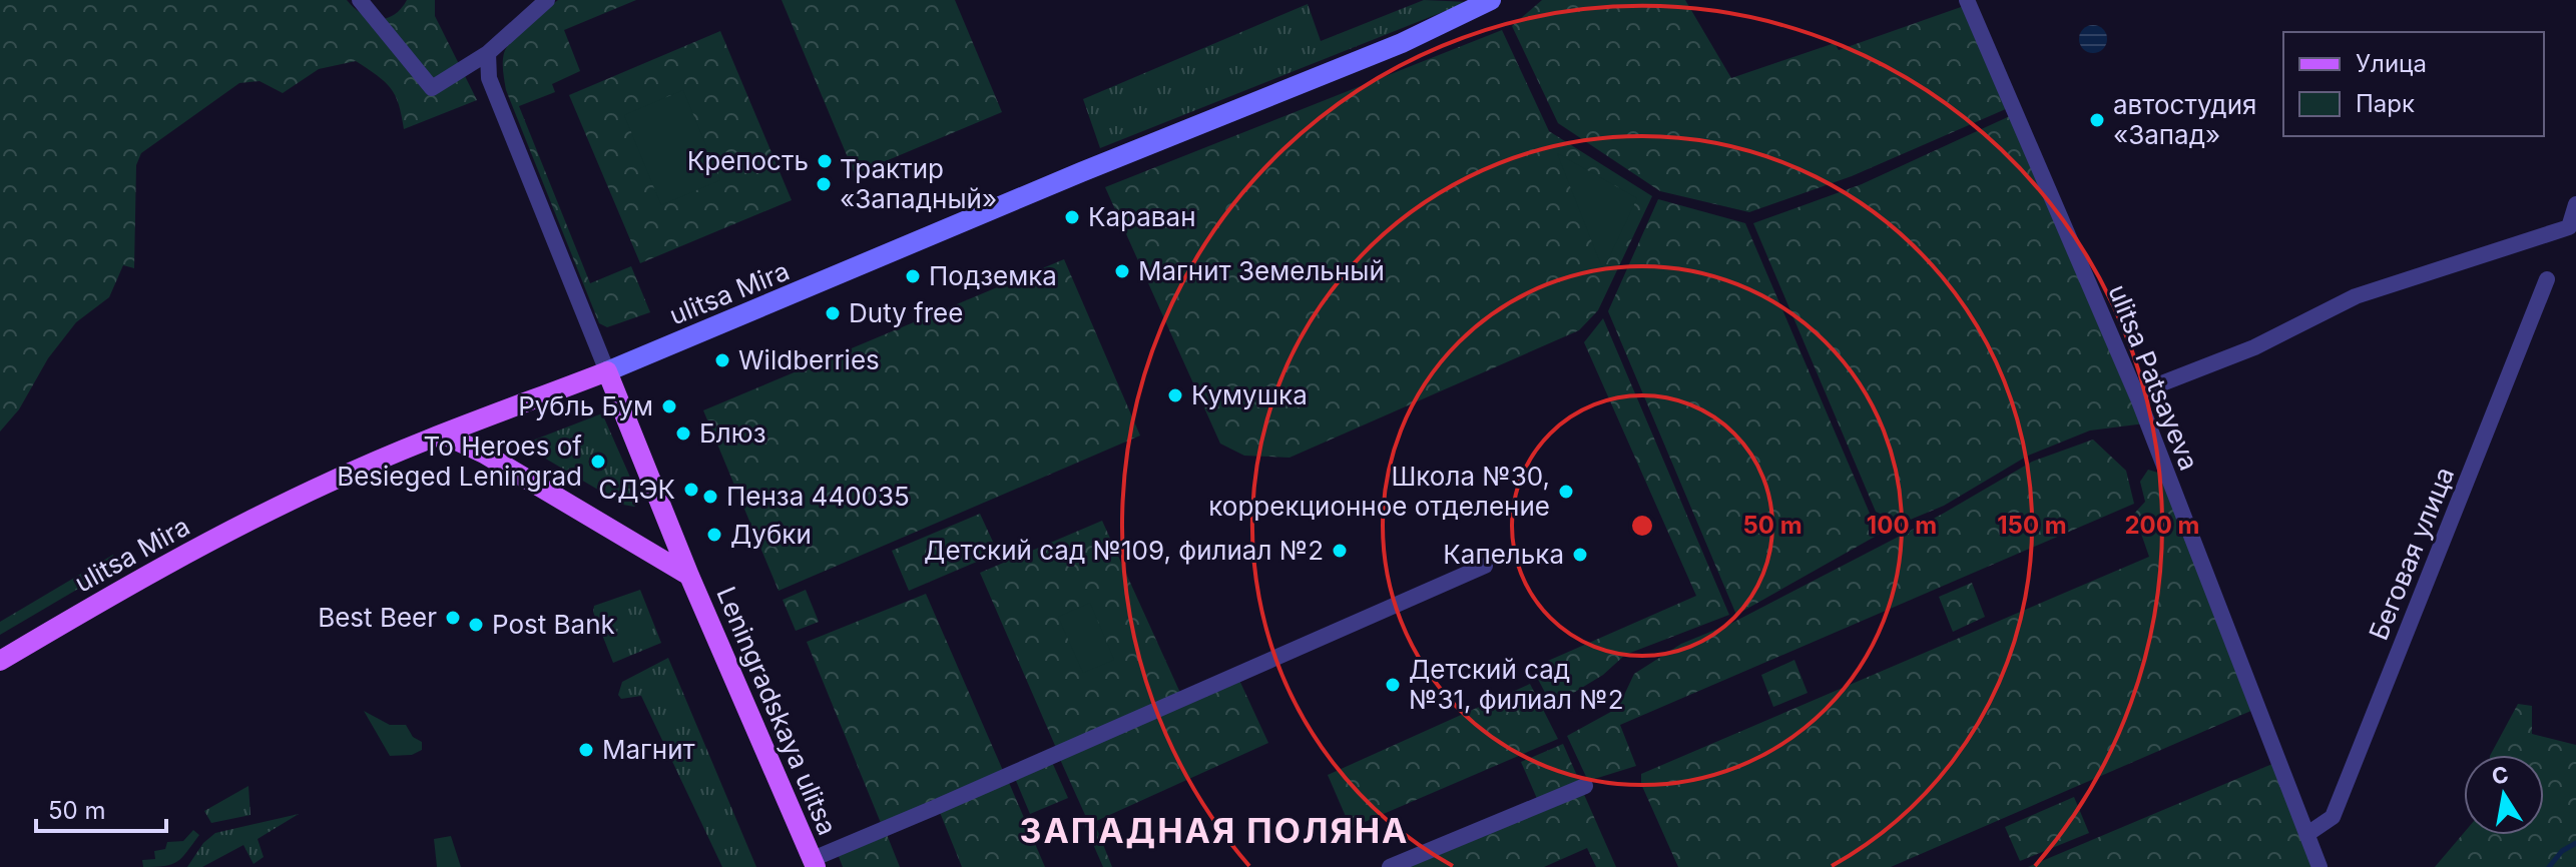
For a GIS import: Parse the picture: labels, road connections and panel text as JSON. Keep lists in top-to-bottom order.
{
  "streets": {
    "main road": ["ulitsa Mira", "Leningradskaya ulitsa"],
    "street": ["ulitsa Patsayeva", "Беговая улица"]
  },
  "crossings": [
    ["ulitsa Mira", "Leningradskaya ulitsa"],
    ["ulitsa Patsayeva", "Беговая улица"]
  ],
  "districts": ["ЗАПАДНАЯ ПОЛЯНА"],
  "places": [
    "автостудия «Запад»",
    "Крепость",
    "Трактир «Западный»",
    "Караван",
    "Магнит Земельный",
    "Подземка",
    "Duty free",
    "Wildberries",
    "Кумушка",
    "Рубль Бум",
    "Блюз",
    "To Heroes of Besieged Leningrad",
    "СДЭК",
    "Школа №30, коррекционное отделение",
    "Пенза 440035",
    "Дубки",
    "Детский сад №109, филиал №2",
    "Капелька",
    "Best Beer",
    "Post Bank",
    "Детский сад №31, филиал №2",
    "Магнит"
  ],
  "legend": ["Улица", "Парк"],
  "scale_bar": "50 m",
  "north": "top",
  "rings": [
    "50 m",
    "100 m",
    "150 m",
    "200 m"
  ]
}
